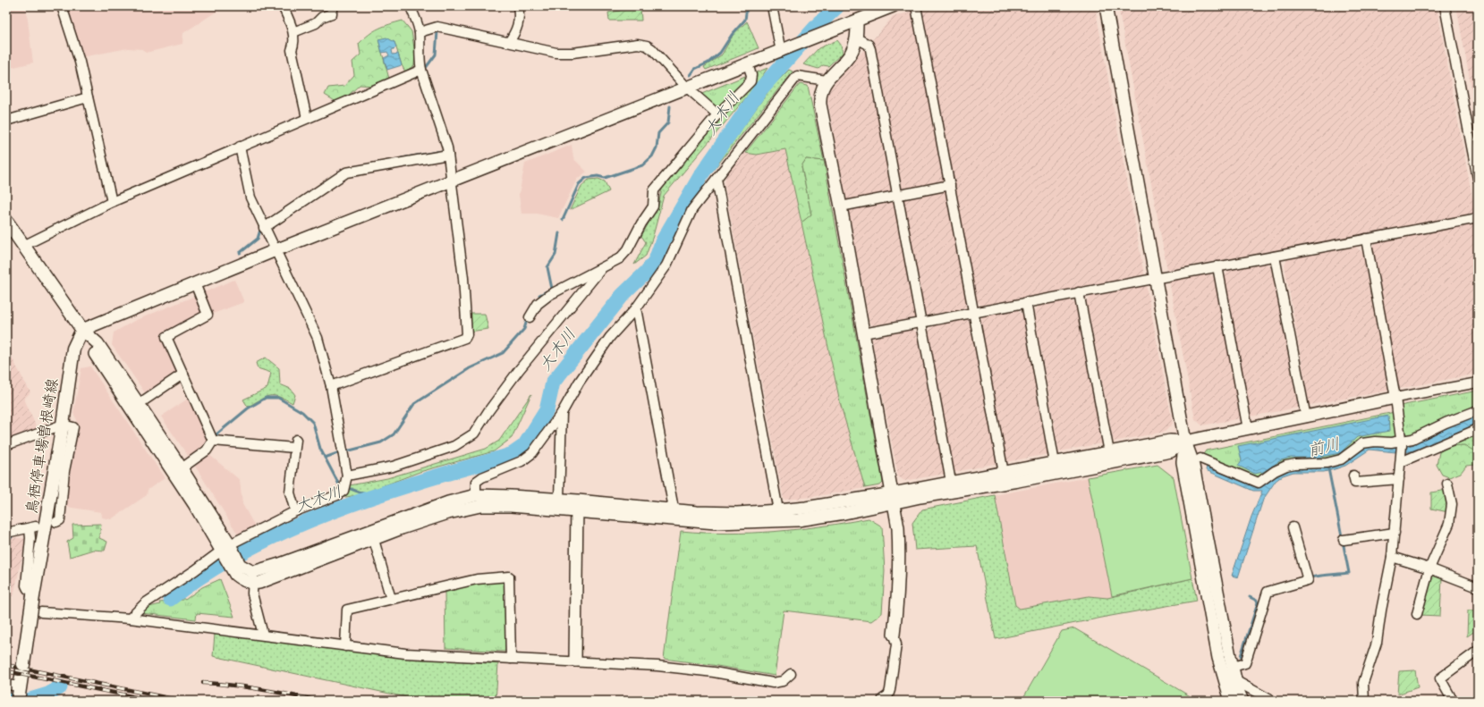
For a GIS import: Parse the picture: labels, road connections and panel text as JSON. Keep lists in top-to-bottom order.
{
  "streets": {
    "main road": ["鳥栖停車場曽根崎線"]
  },
  "water": ["大木川", "前川"]
}
